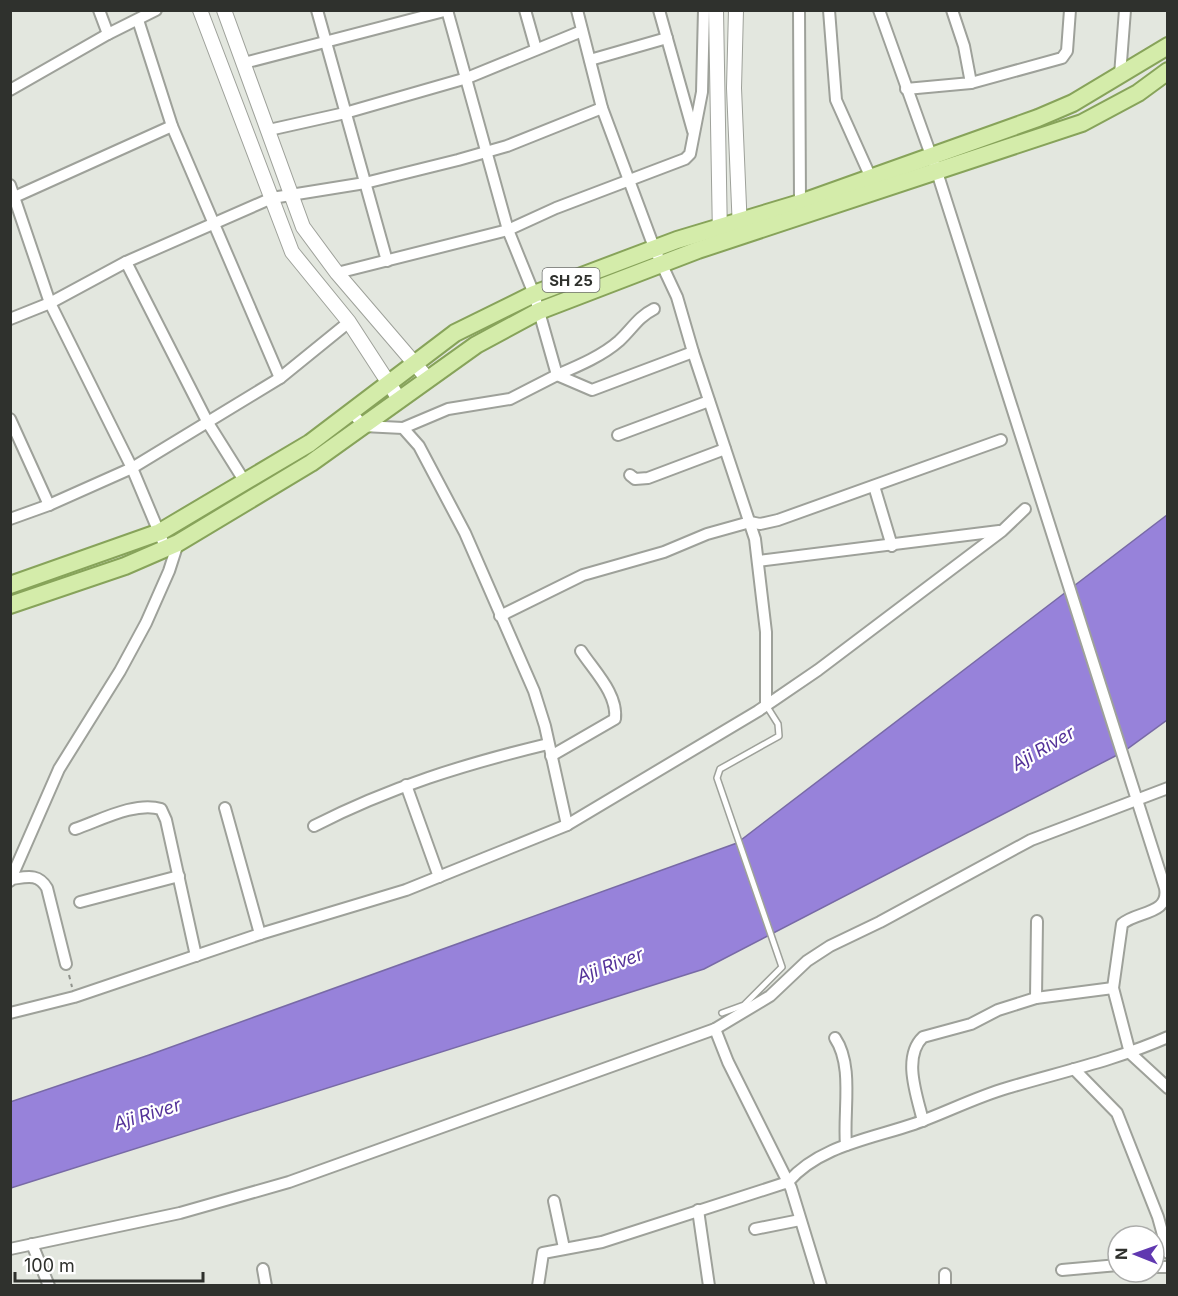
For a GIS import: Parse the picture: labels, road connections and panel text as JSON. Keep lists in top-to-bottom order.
{
  "streets": {
    "main road": ["SH 25"]
  },
  "water": ["Aji River"],
  "scale_bar": "100 m",
  "north": "left"
}
